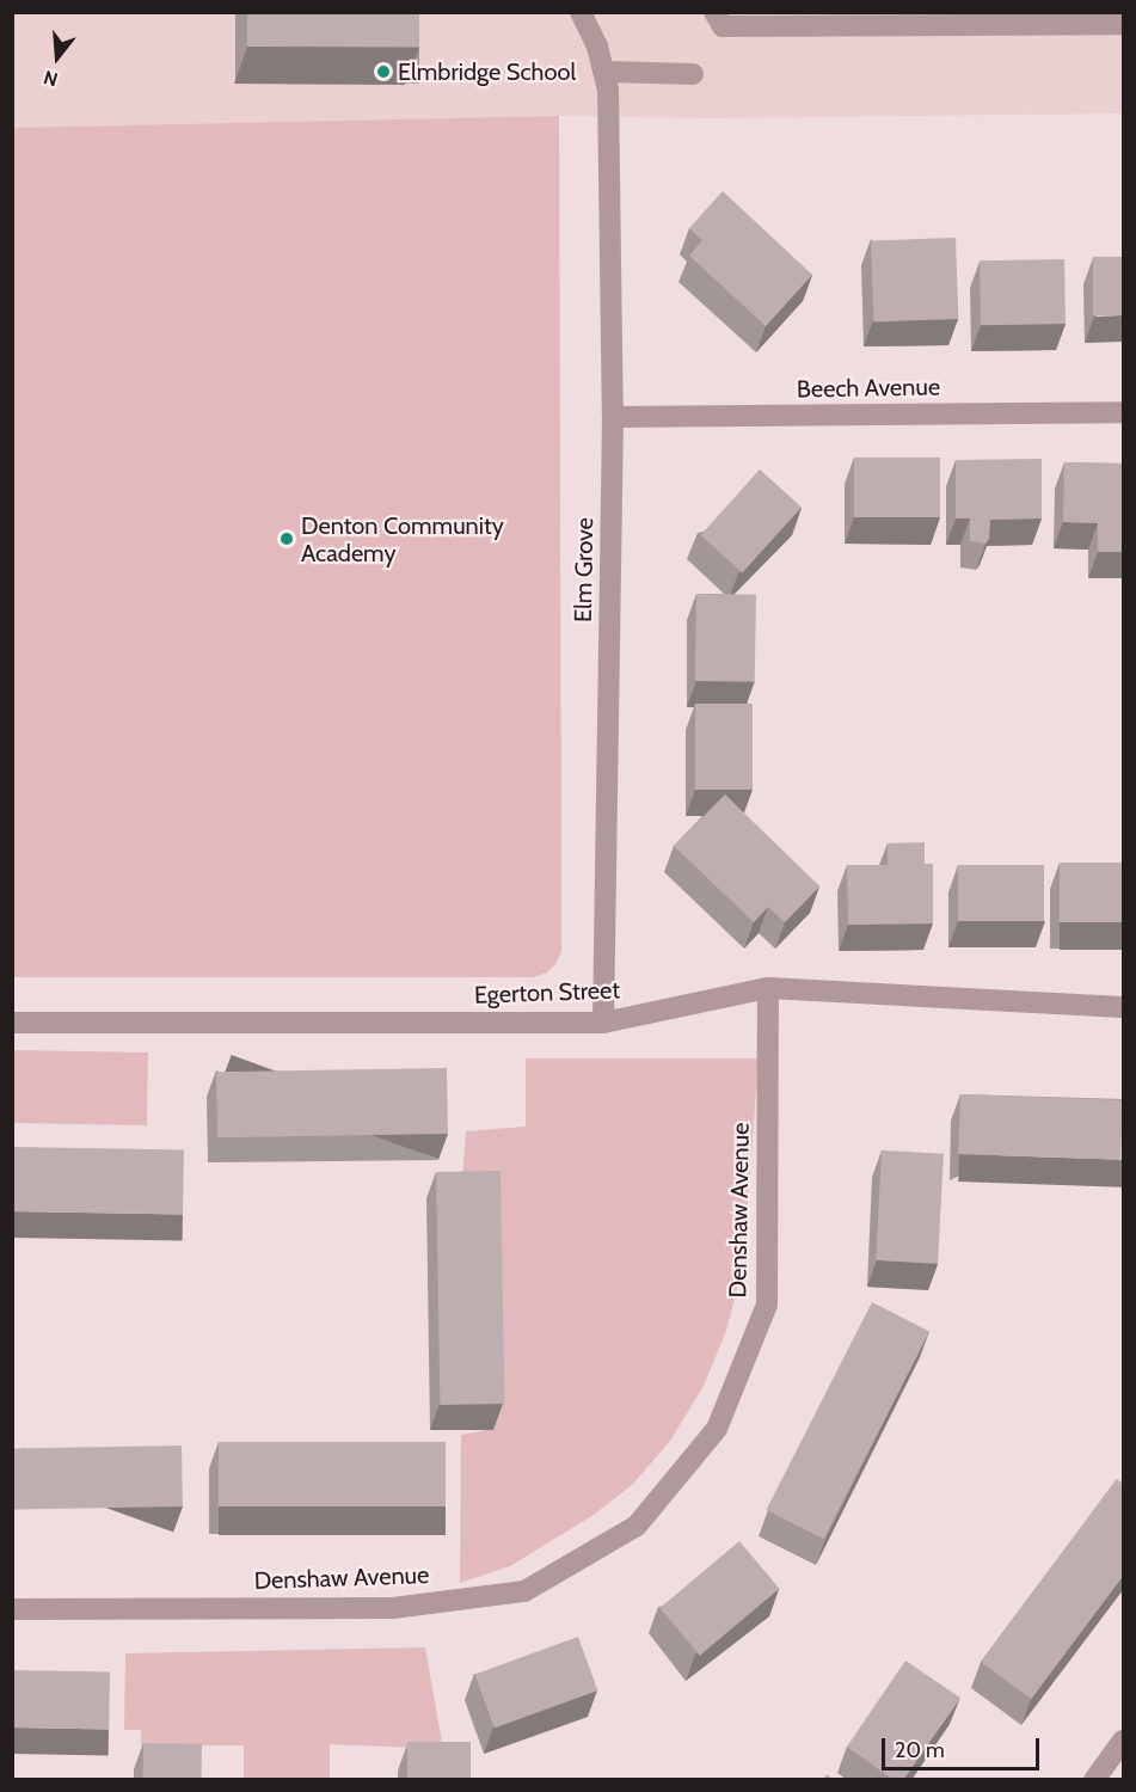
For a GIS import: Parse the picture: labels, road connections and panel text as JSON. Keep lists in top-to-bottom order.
{
  "streets": {
    "street": [
      "Beech Avenue",
      "Elm Grove",
      "Egerton Street",
      "Denshaw Avenue"
    ]
  },
  "crossings": [
    ["Beech Avenue", "Elm Grove"],
    ["Elm Grove", "Egerton Street"],
    ["Egerton Street", "Denshaw Avenue"]
  ],
  "places": ["Elmbridge School", "Denton Community Academy"],
  "scale_bar": "20 m",
  "north": "bottom"
}
